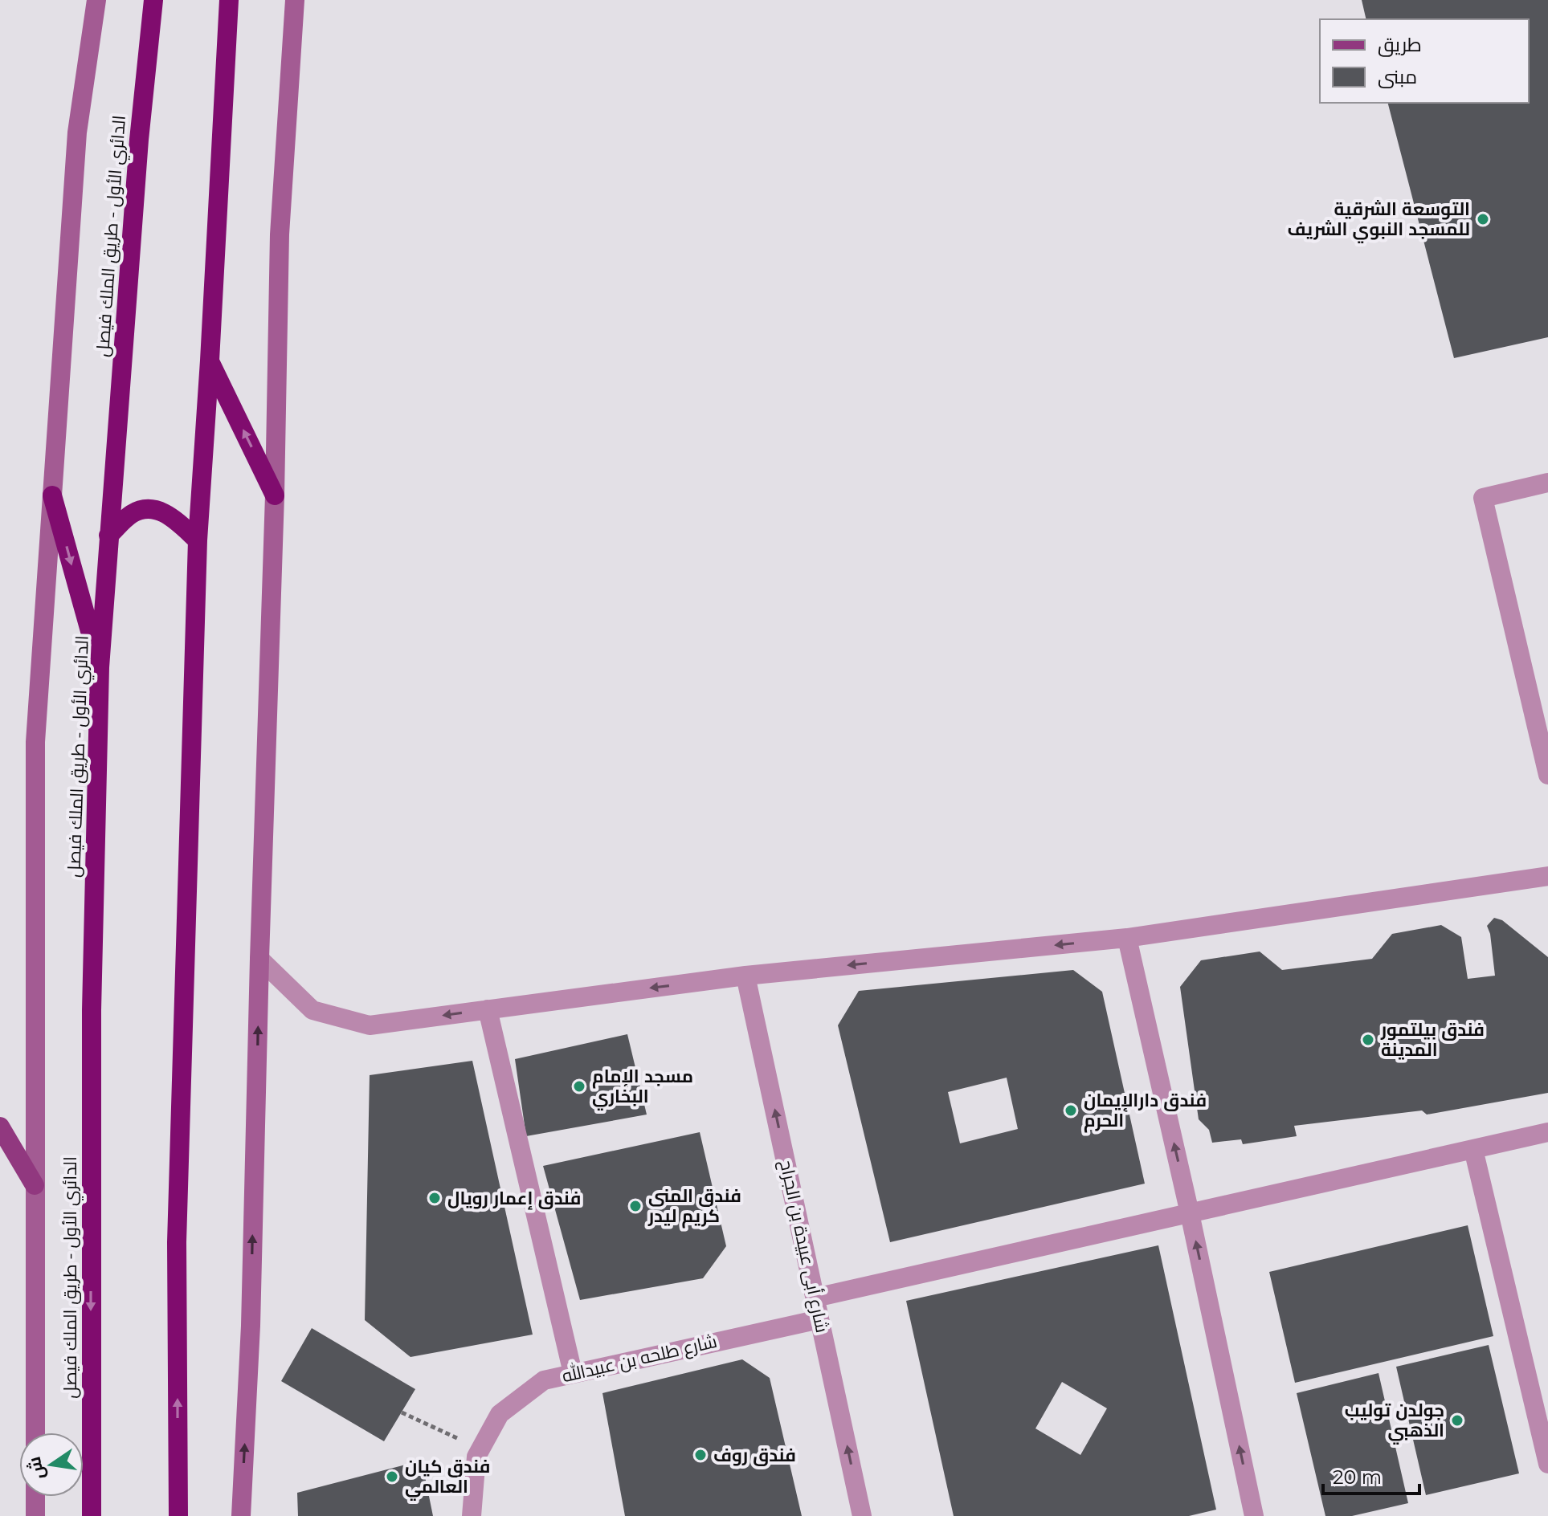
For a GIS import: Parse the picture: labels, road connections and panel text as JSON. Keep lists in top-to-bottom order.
{
  "streets": {
    "highway": ["الدائري الأول - طريق الملك فيصل"],
    "street": ["شارع أبى عبيدة بن الجراح", "شارع طلحه بن عبيدالله"]
  },
  "crossings": [
    ["شارع أبى عبيدة بن الجراح", "شارع طلحه بن عبيدالله"]
  ],
  "one_way": ["شارع أبى عبيدة بن الجراح"],
  "places": [
    "التوسعة الشرقية للمسجد النبوي الشريف",
    "فندق بيلتمور المدينة",
    "مسجد الإمام البخاري",
    "فندق دارالإيمان الحرم",
    "فندق إعمار رويال",
    "فندق المنى كريم ليدر",
    "جولدن توليب الذهبي",
    "فندق روف",
    "فندق كيان العالمي"
  ],
  "legend": ["طريق", "مبنى"],
  "scale_bar": "20 m",
  "north": "left"
}
